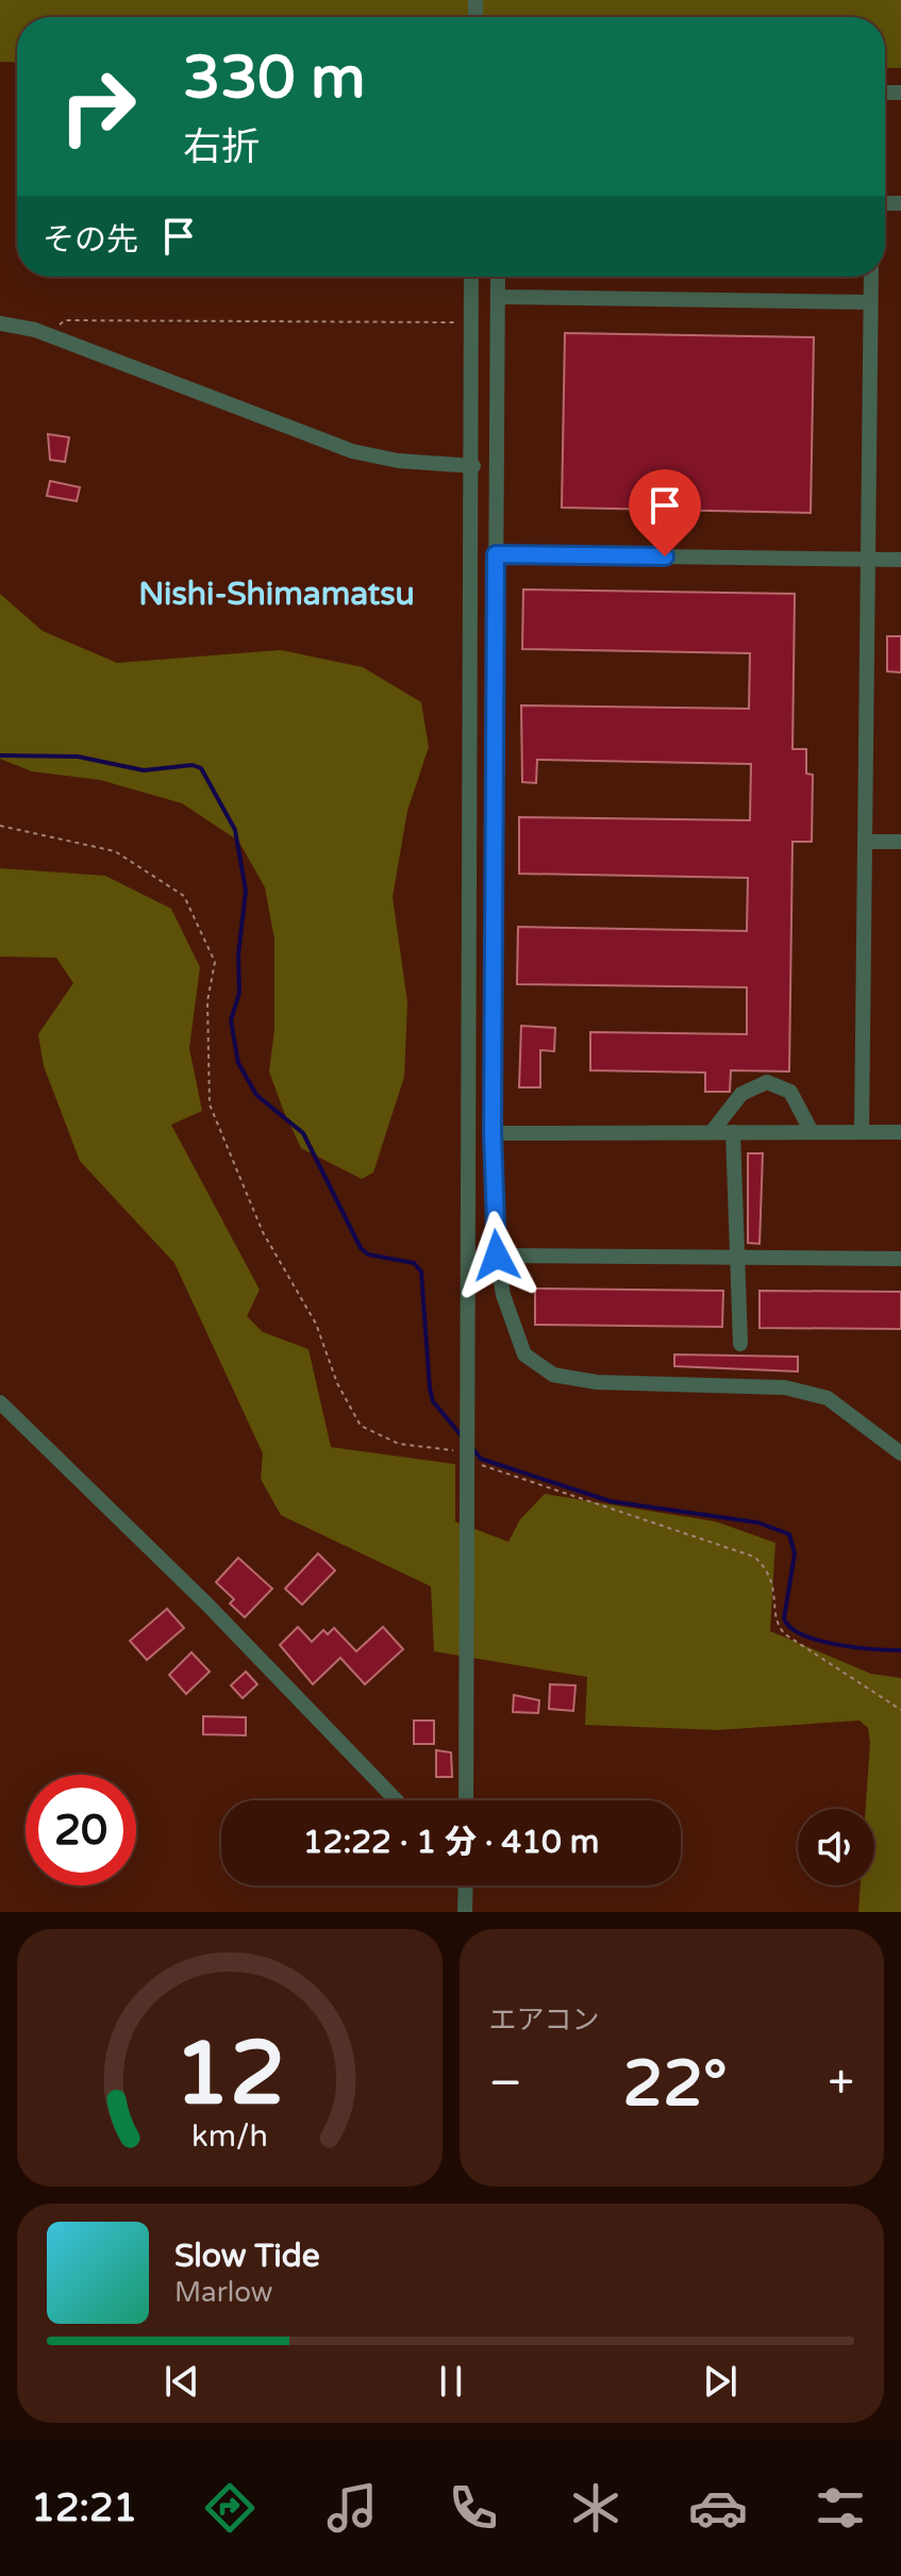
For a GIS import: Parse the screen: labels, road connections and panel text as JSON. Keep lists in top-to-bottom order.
{
  "districts": ["Nishi-Shimamatsu"],
  "page": {
    "turn": ["330 m", "右折"],
    "then": "その先",
    "limit": "20",
    "trip": "12:22 · 1 分 · 410 m",
    "tile": "エアコン",
    "heat": ["−", "22°", "+"],
    "song": ["Slow Tide", "Marlow"],
    "tabs": "12:21",
    "gauge": ["12", "km/h"]
  }
}
